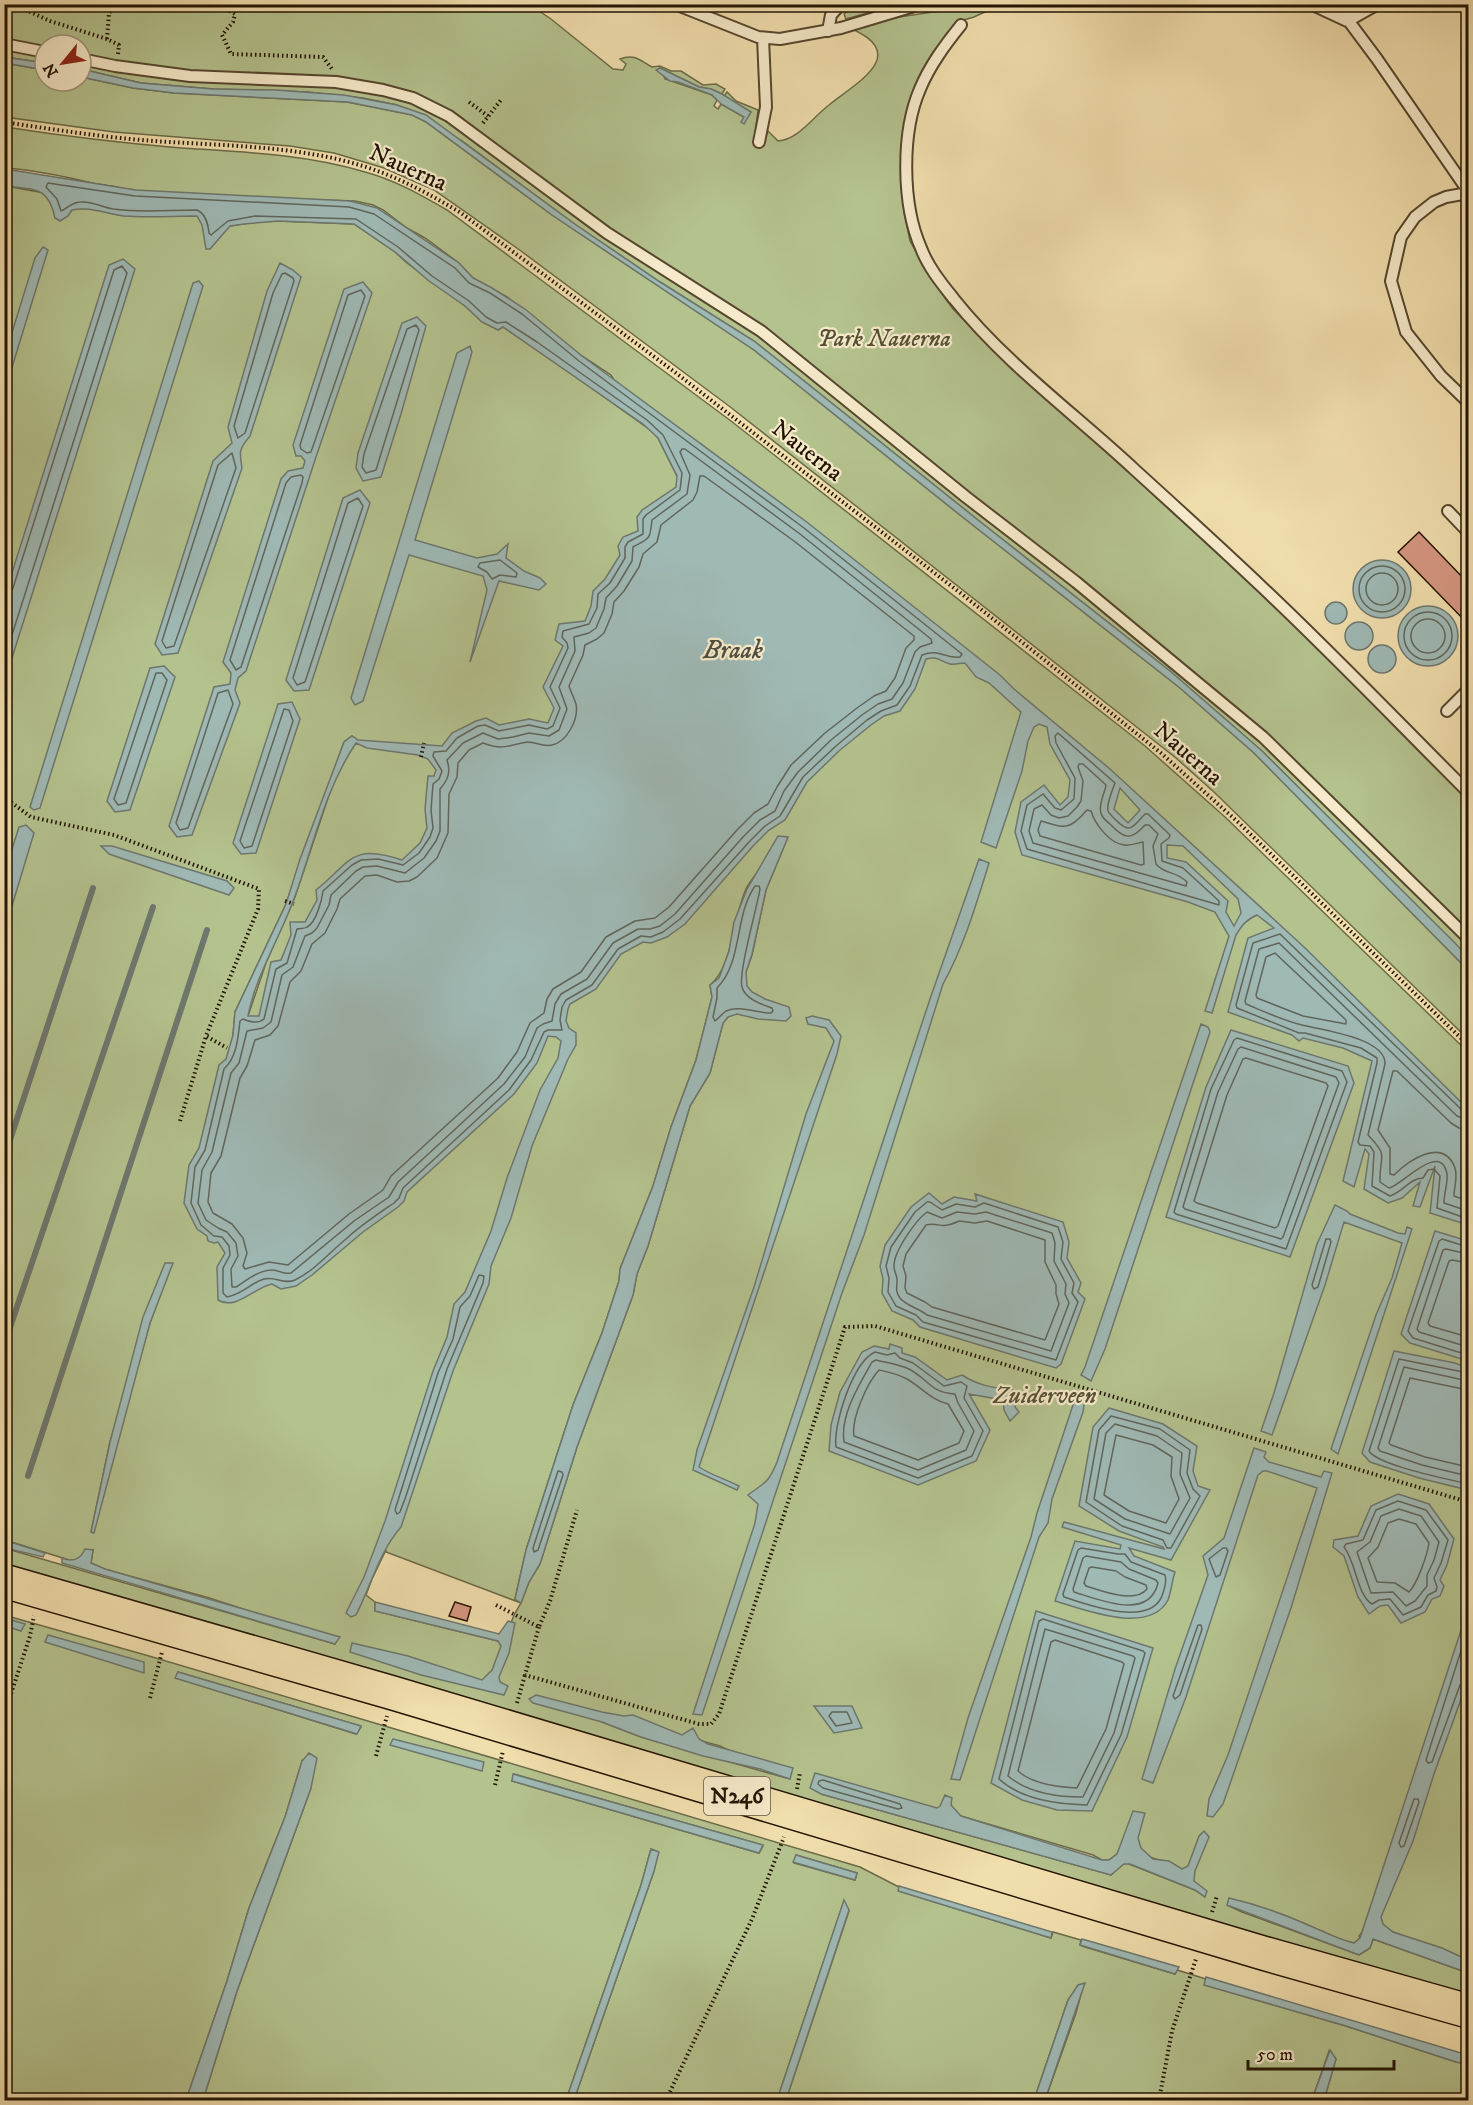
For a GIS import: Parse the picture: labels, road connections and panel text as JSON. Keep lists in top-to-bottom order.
{
  "streets": {
    "main road": ["N246"],
    "path": ["Nauerna"]
  },
  "water": ["Braak"],
  "parks": ["Park Nauerna", "Zuiderveen"],
  "scale_bar": "50 m",
  "north": "bottom left"
}
